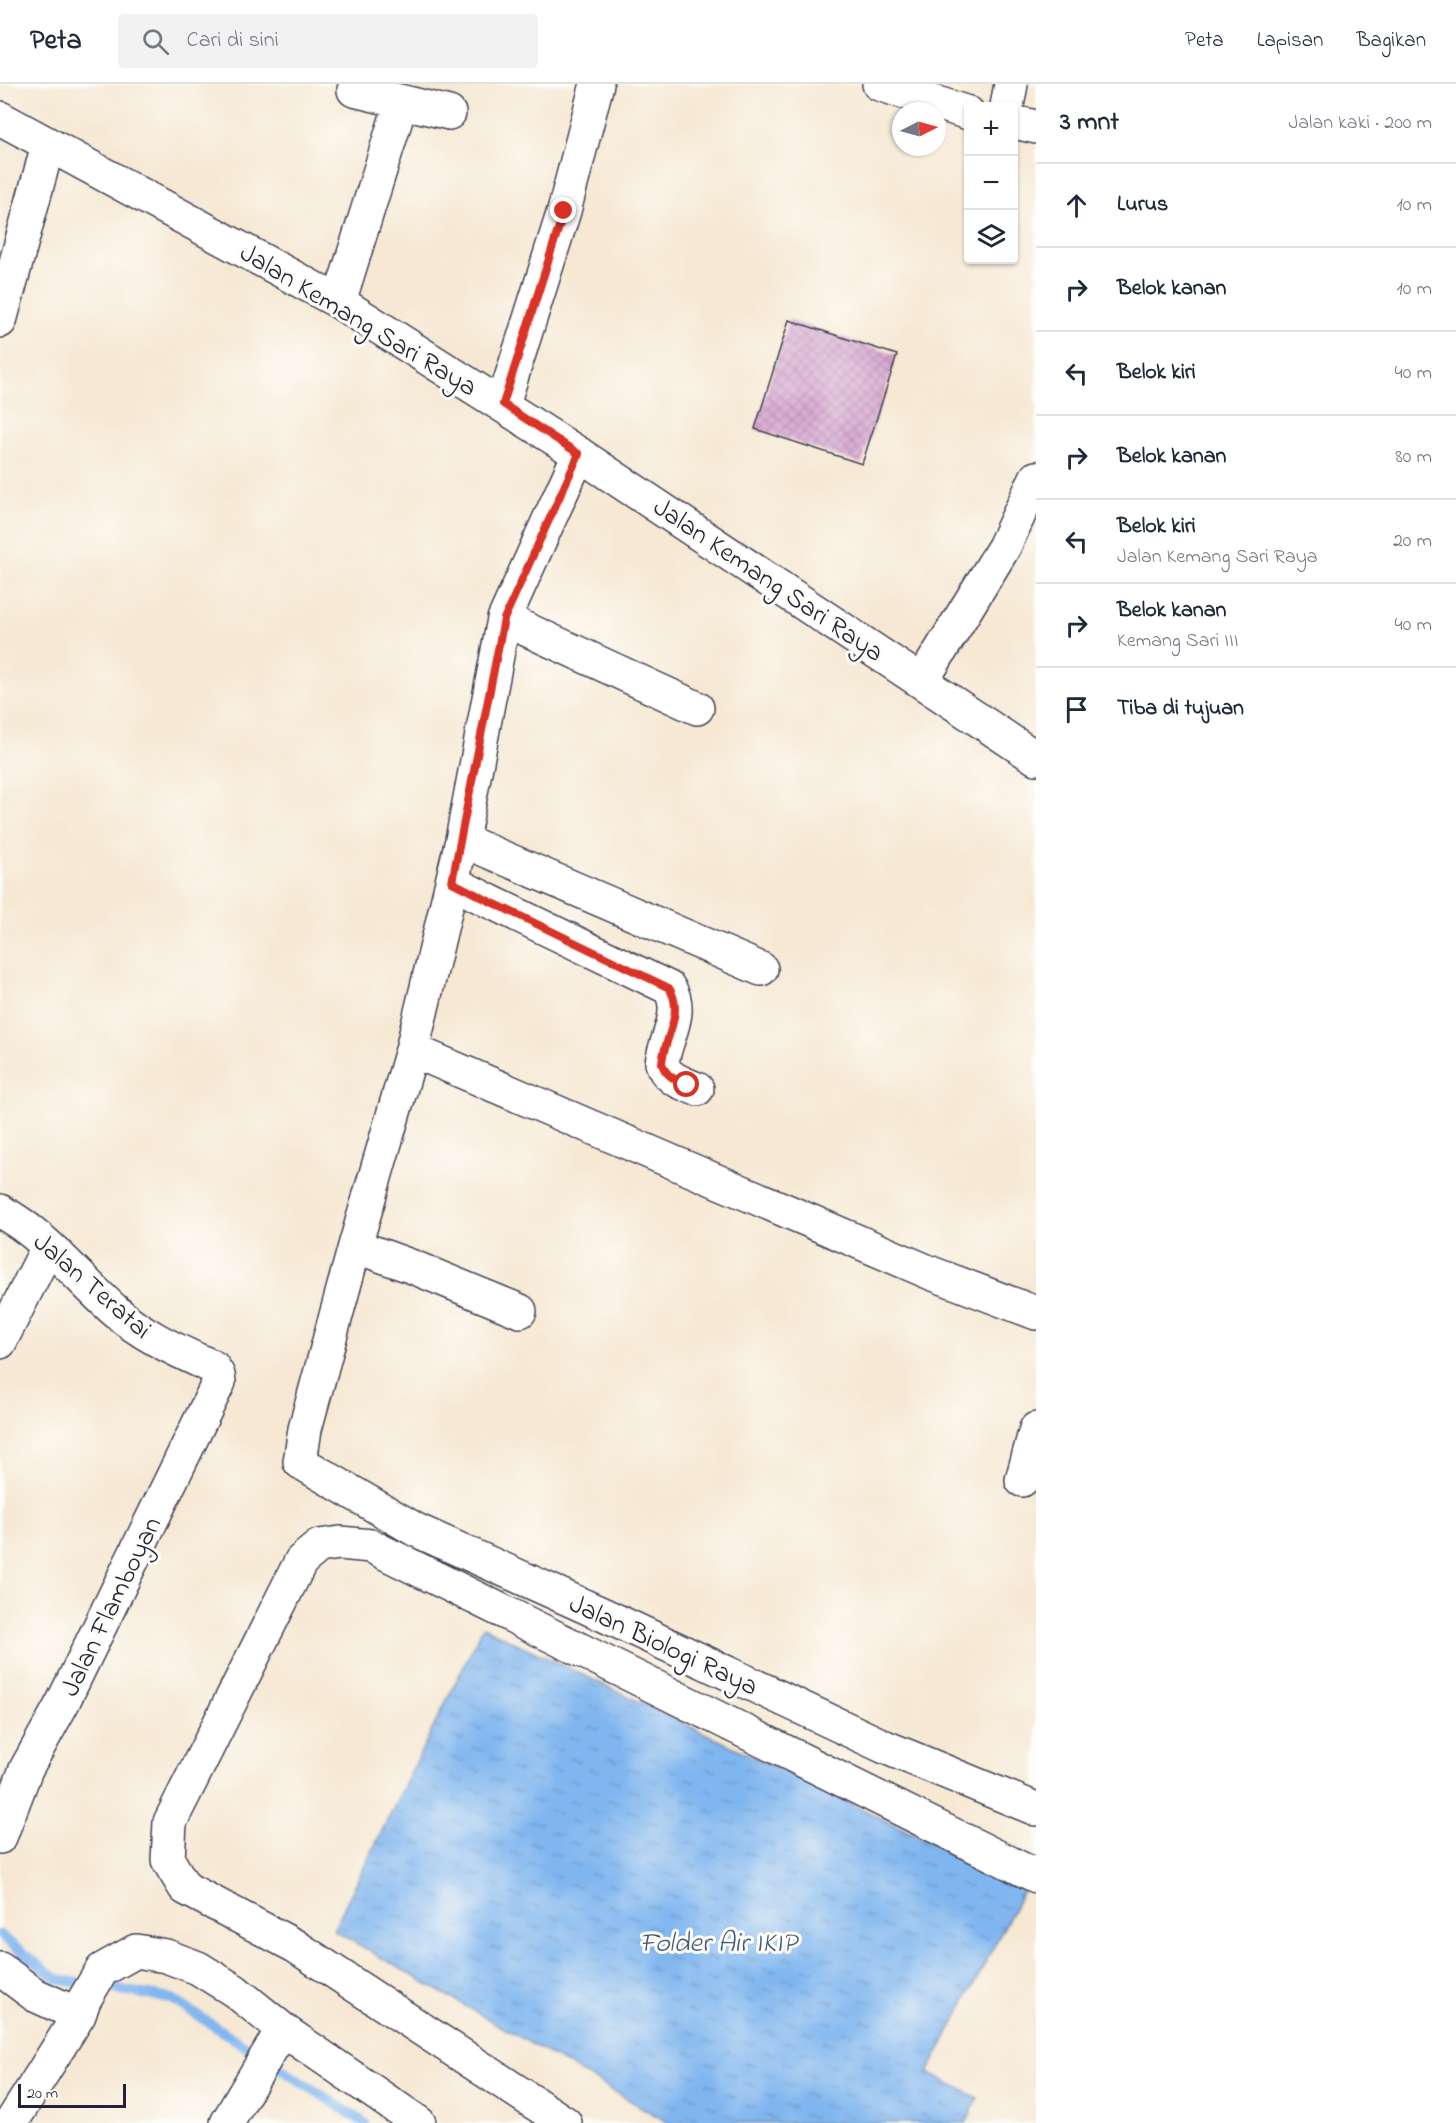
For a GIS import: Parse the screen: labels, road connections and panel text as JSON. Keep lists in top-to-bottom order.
{
  "streets": {
    "street": [
      "Jalan Kemang Sari Raya",
      "Jalan Teratai",
      "Jalan Flamboyan",
      "Jalan Biologi Raya"
    ]
  },
  "crossings": [
    ["Jalan Teratai", "Jalan Flamboyan"]
  ],
  "water": ["Folder Air IKIP"],
  "scale_bar": "20 m",
  "north": "right",
  "page": {
    "header": "Peta",
    "search": "Cari di sini",
    "nav": ["Peta", "Lapisan", "Bagikan"],
    "heading": ["3 mnt", "Jalan kaki · 200 m"],
    "map_buttons": ["+", "−"],
    "list": [
      ["Lurus", "10 m"],
      ["Belok kanan", "10 m"],
      ["Belok kiri", "40 m"],
      ["Belok kanan", "80 m"],
      ["Belok kiri", "Jalan Kemang Sari Raya", "20 m"],
      ["Belok kanan", "Kemang Sari III", "40 m"],
      "Tiba di tujuan"
    ],
    "scale": "20 m"
  }
}
